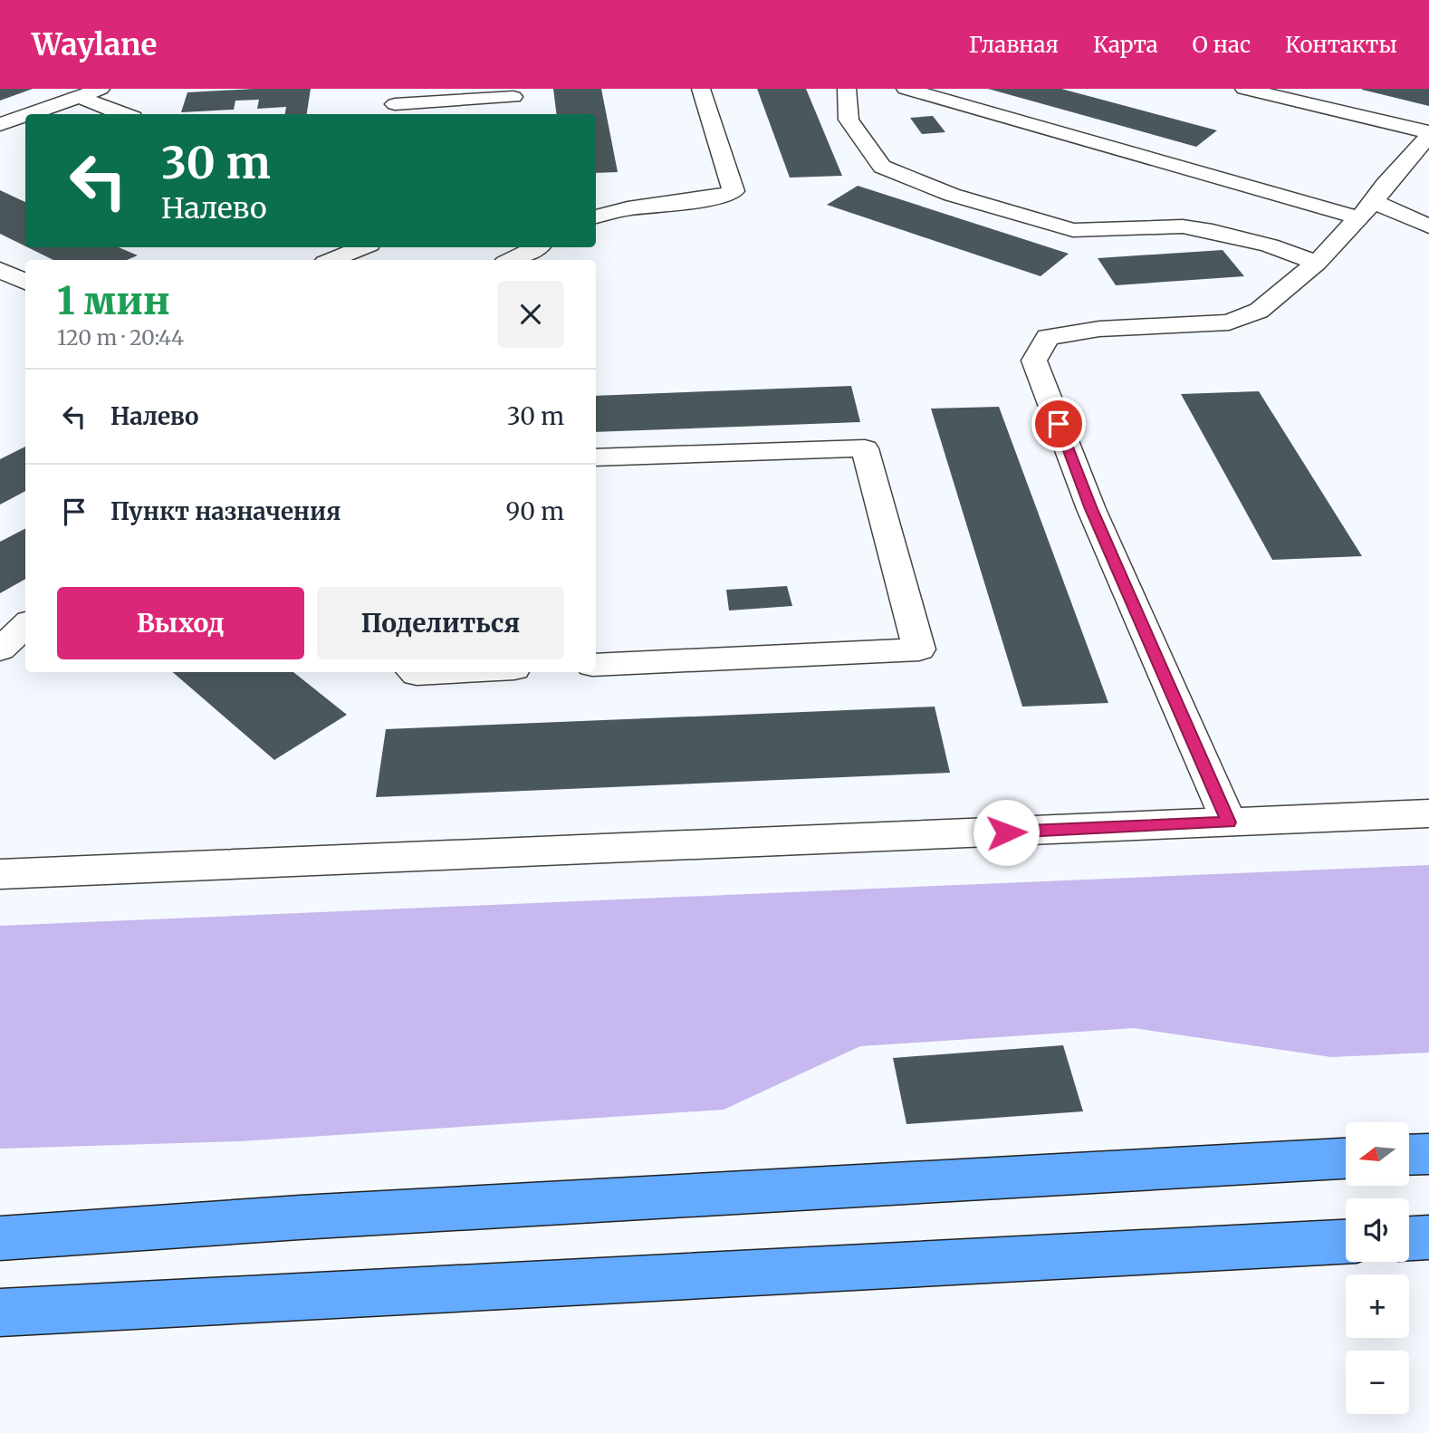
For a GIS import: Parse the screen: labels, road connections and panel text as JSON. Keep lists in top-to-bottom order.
{
  "north": "left",
  "page": {
    "header": "Waylane",
    "nav": [
      "Главная",
      "Карта",
      "О нас",
      "Контакты"
    ],
    "turn": ["30 m", "Налево"],
    "heading": ["1 мин", "120 m · 20:44"],
    "list": [
      {
        "name": "Налево",
        "value": "30 m"
      },
      {
        "name": "Пункт назначения",
        "value": "90 m"
      }
    ],
    "buttons": ["Выход", "Поделиться"],
    "map_buttons": ["+", "−"]
  }
}
